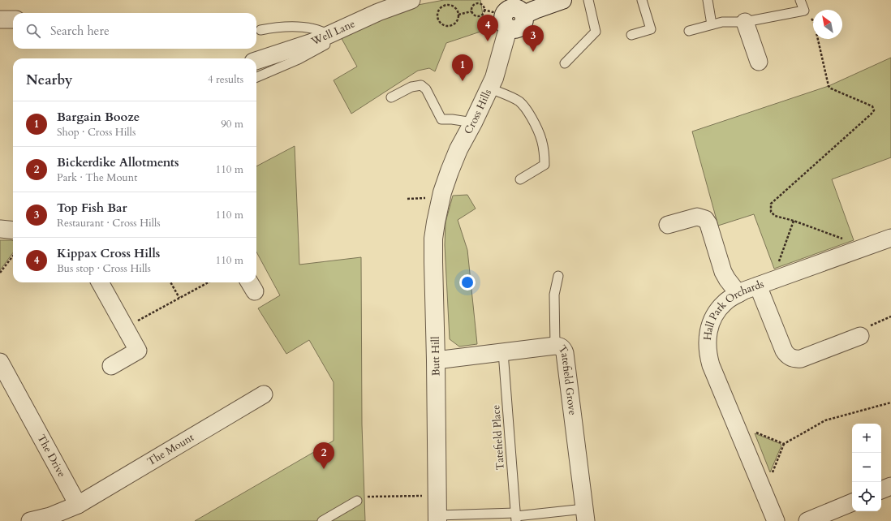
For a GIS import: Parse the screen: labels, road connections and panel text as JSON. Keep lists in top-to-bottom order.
{
  "streets": {
    "street": [
      "Well Lane",
      "Cross Hills",
      "Hall Park Orchards",
      "Butt Hill",
      "Tatefield Grove",
      "The Mount",
      "The Drive"
    ],
    "lane": ["Tatefield Place"]
  },
  "crossings": [
    ["Cross Hills", "Butt Hill"],
    ["Butt Hill", "Tatefield Grove"],
    ["Tatefield Grove", "Tatefield Place"],
    ["The Mount", "The Drive"]
  ],
  "north": "top left",
  "page": {
    "search": "Search here",
    "pins": [
      "4",
      "3",
      "1",
      "2"
    ],
    "heading": ["Nearby", "4 results"],
    "list": [
      {
        "mark": "1",
        "name": "Bargain Booze",
        "note": "Shop · Cross Hills",
        "value": "90 m"
      },
      {
        "mark": "2",
        "name": "Bickerdike Allotments",
        "note": "Park · The Mount",
        "value": "110 m"
      },
      {
        "mark": "3",
        "name": "Top Fish Bar",
        "note": "Restaurant · Cross Hills",
        "value": "110 m"
      },
      {
        "mark": "4",
        "name": "Kippax Cross Hills",
        "note": "Bus stop · Cross Hills",
        "value": "110 m"
      }
    ],
    "map_buttons": ["+", "−"]
  }
}
